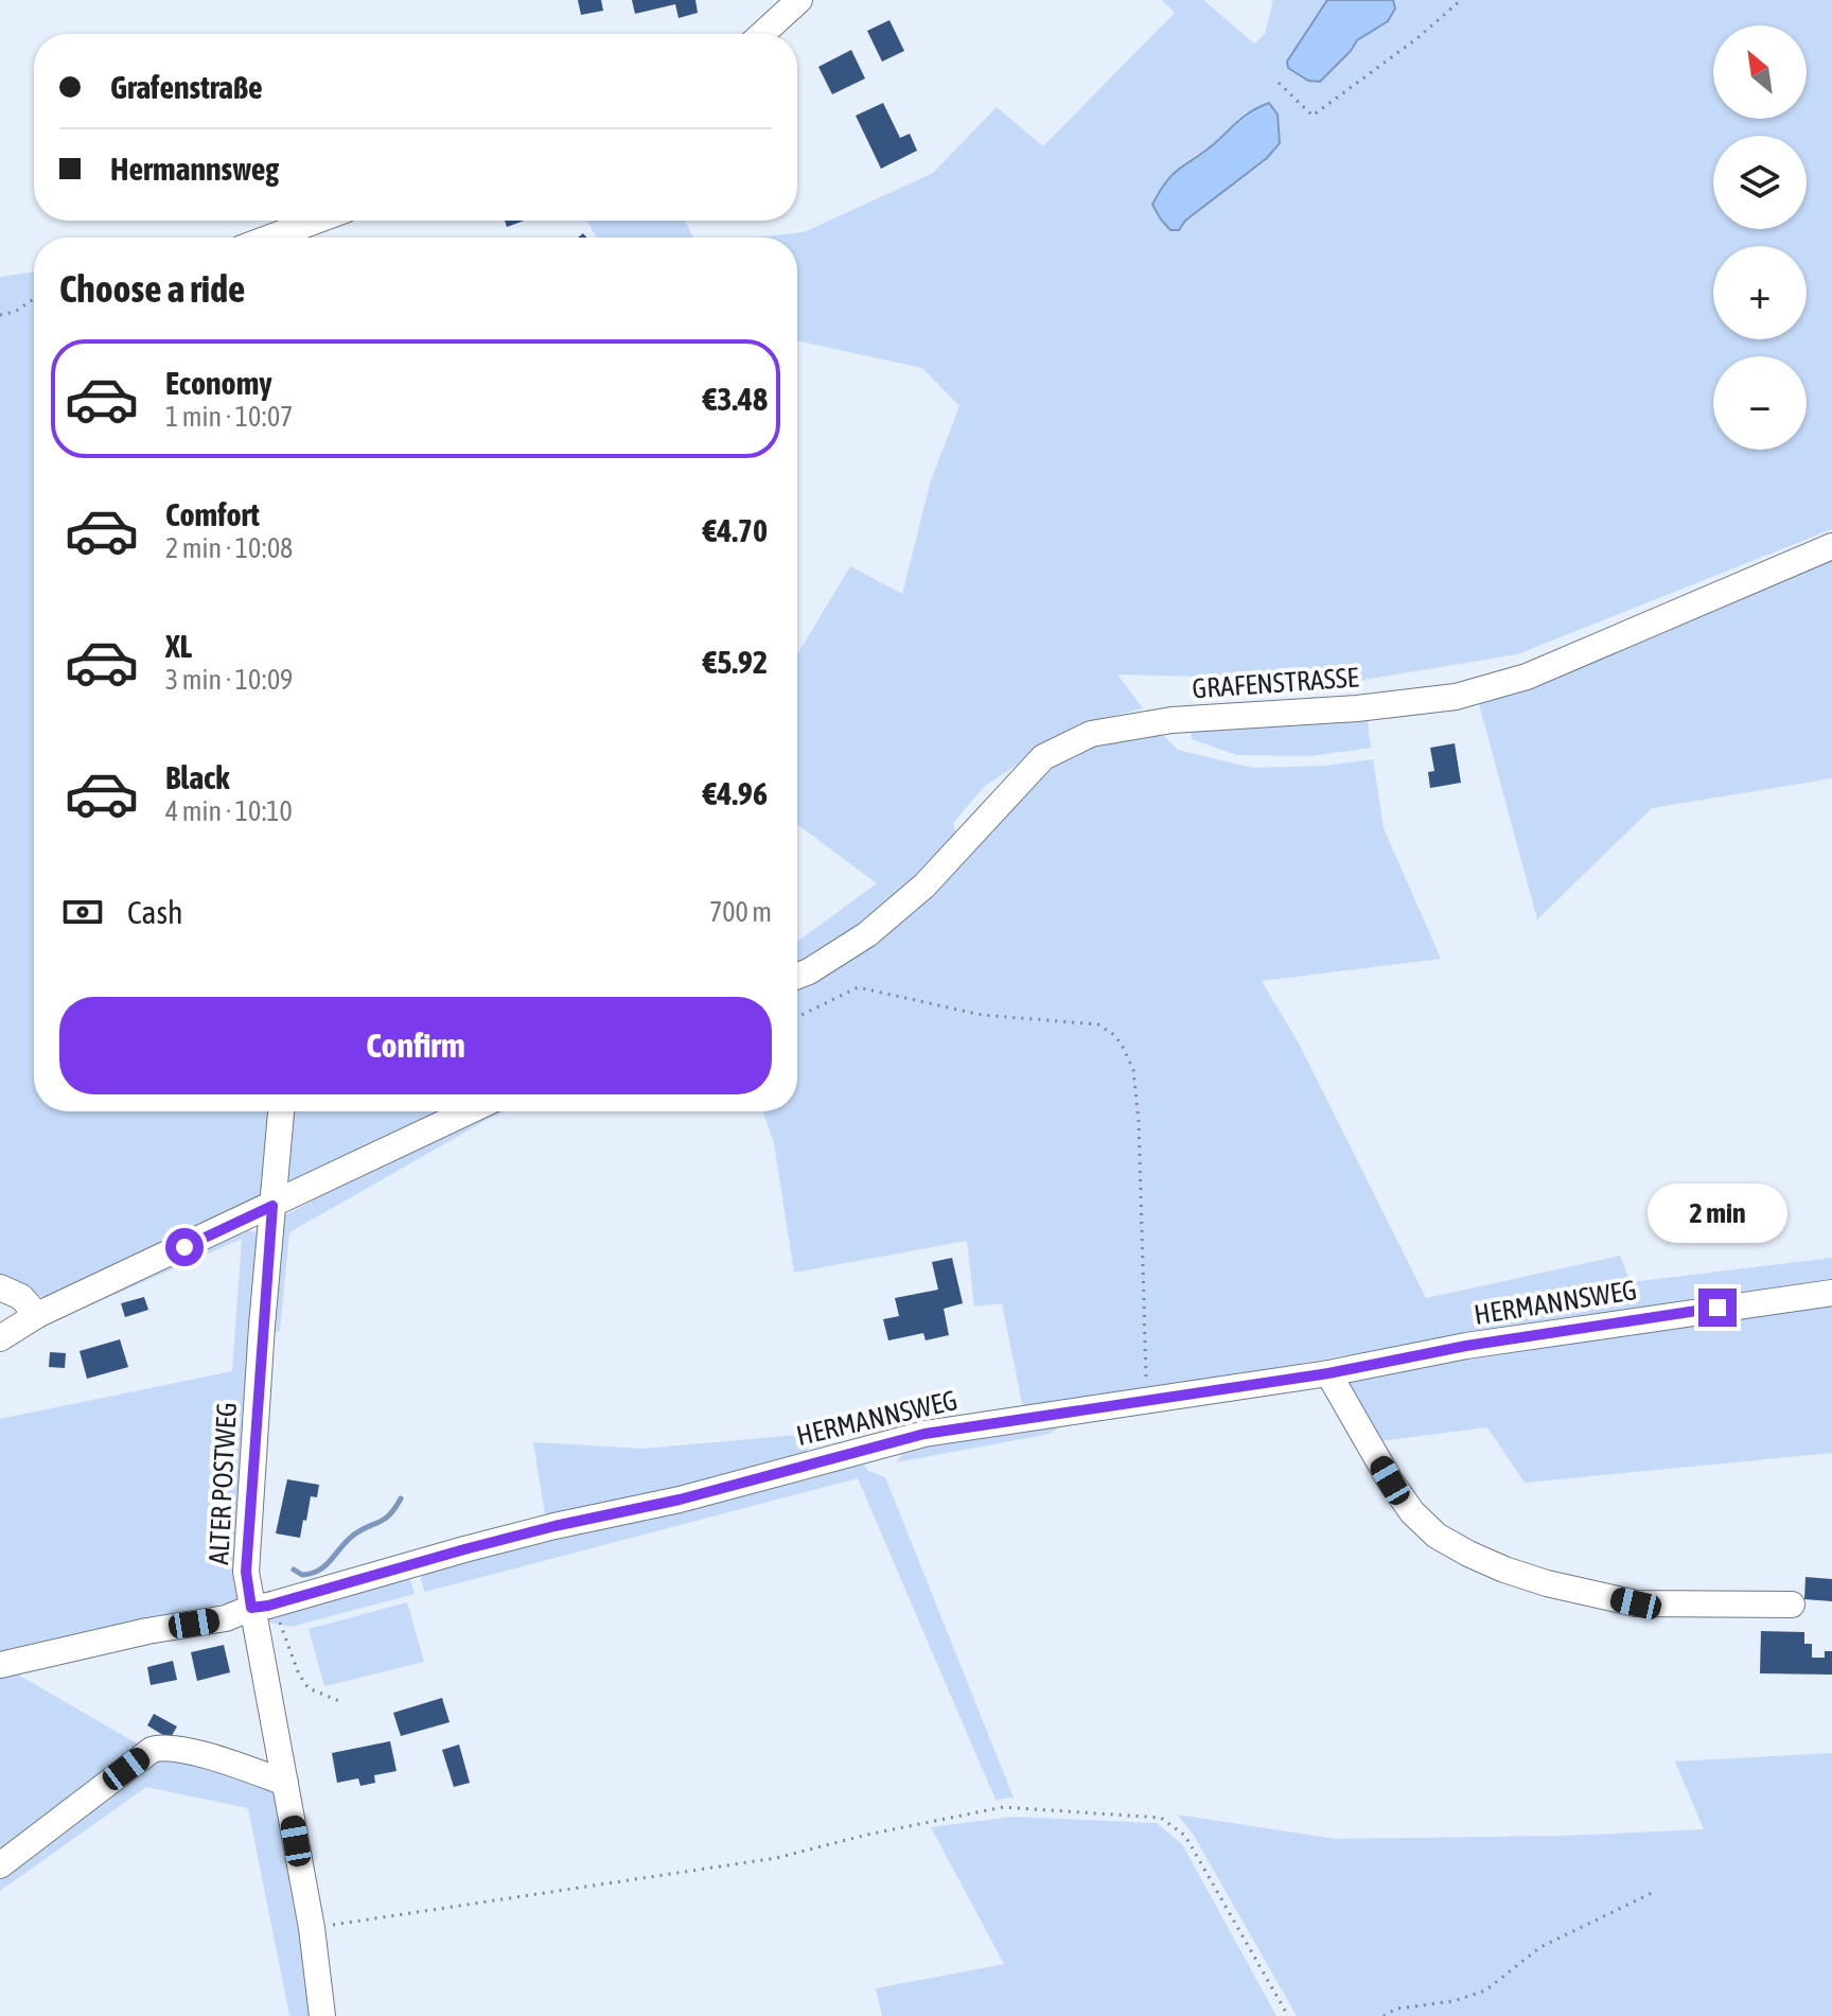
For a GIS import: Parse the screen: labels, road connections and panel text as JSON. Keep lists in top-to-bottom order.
{
  "streets": {
    "street": ["GRAFENSTRASSE", "HERMANNSWEG", "ALTER POSTWEG"]
  },
  "crossings": [
    ["HERMANNSWEG", "ALTER POSTWEG"]
  ],
  "north": "top left",
  "page": {
    "map_buttons": ["+", "−"],
    "banner": ["Grafenstraße", "Hermannsweg"],
    "heading": "Choose a ride",
    "list": [
      {
        "name": "Economy",
        "note": "1 min · 10:07",
        "value": "€3.48"
      },
      {
        "name": "Comfort",
        "note": "2 min · 10:08",
        "value": "€4.70"
      },
      {
        "name": "XL",
        "note": "3 min · 10:09",
        "value": "€5.92"
      },
      {
        "name": "Black",
        "note": "4 min · 10:10",
        "value": "€4.96"
      }
    ],
    "pay": ["Cash", "700 m"],
    "buttons": "Confirm",
    "bubble": "2 min"
  }
}
